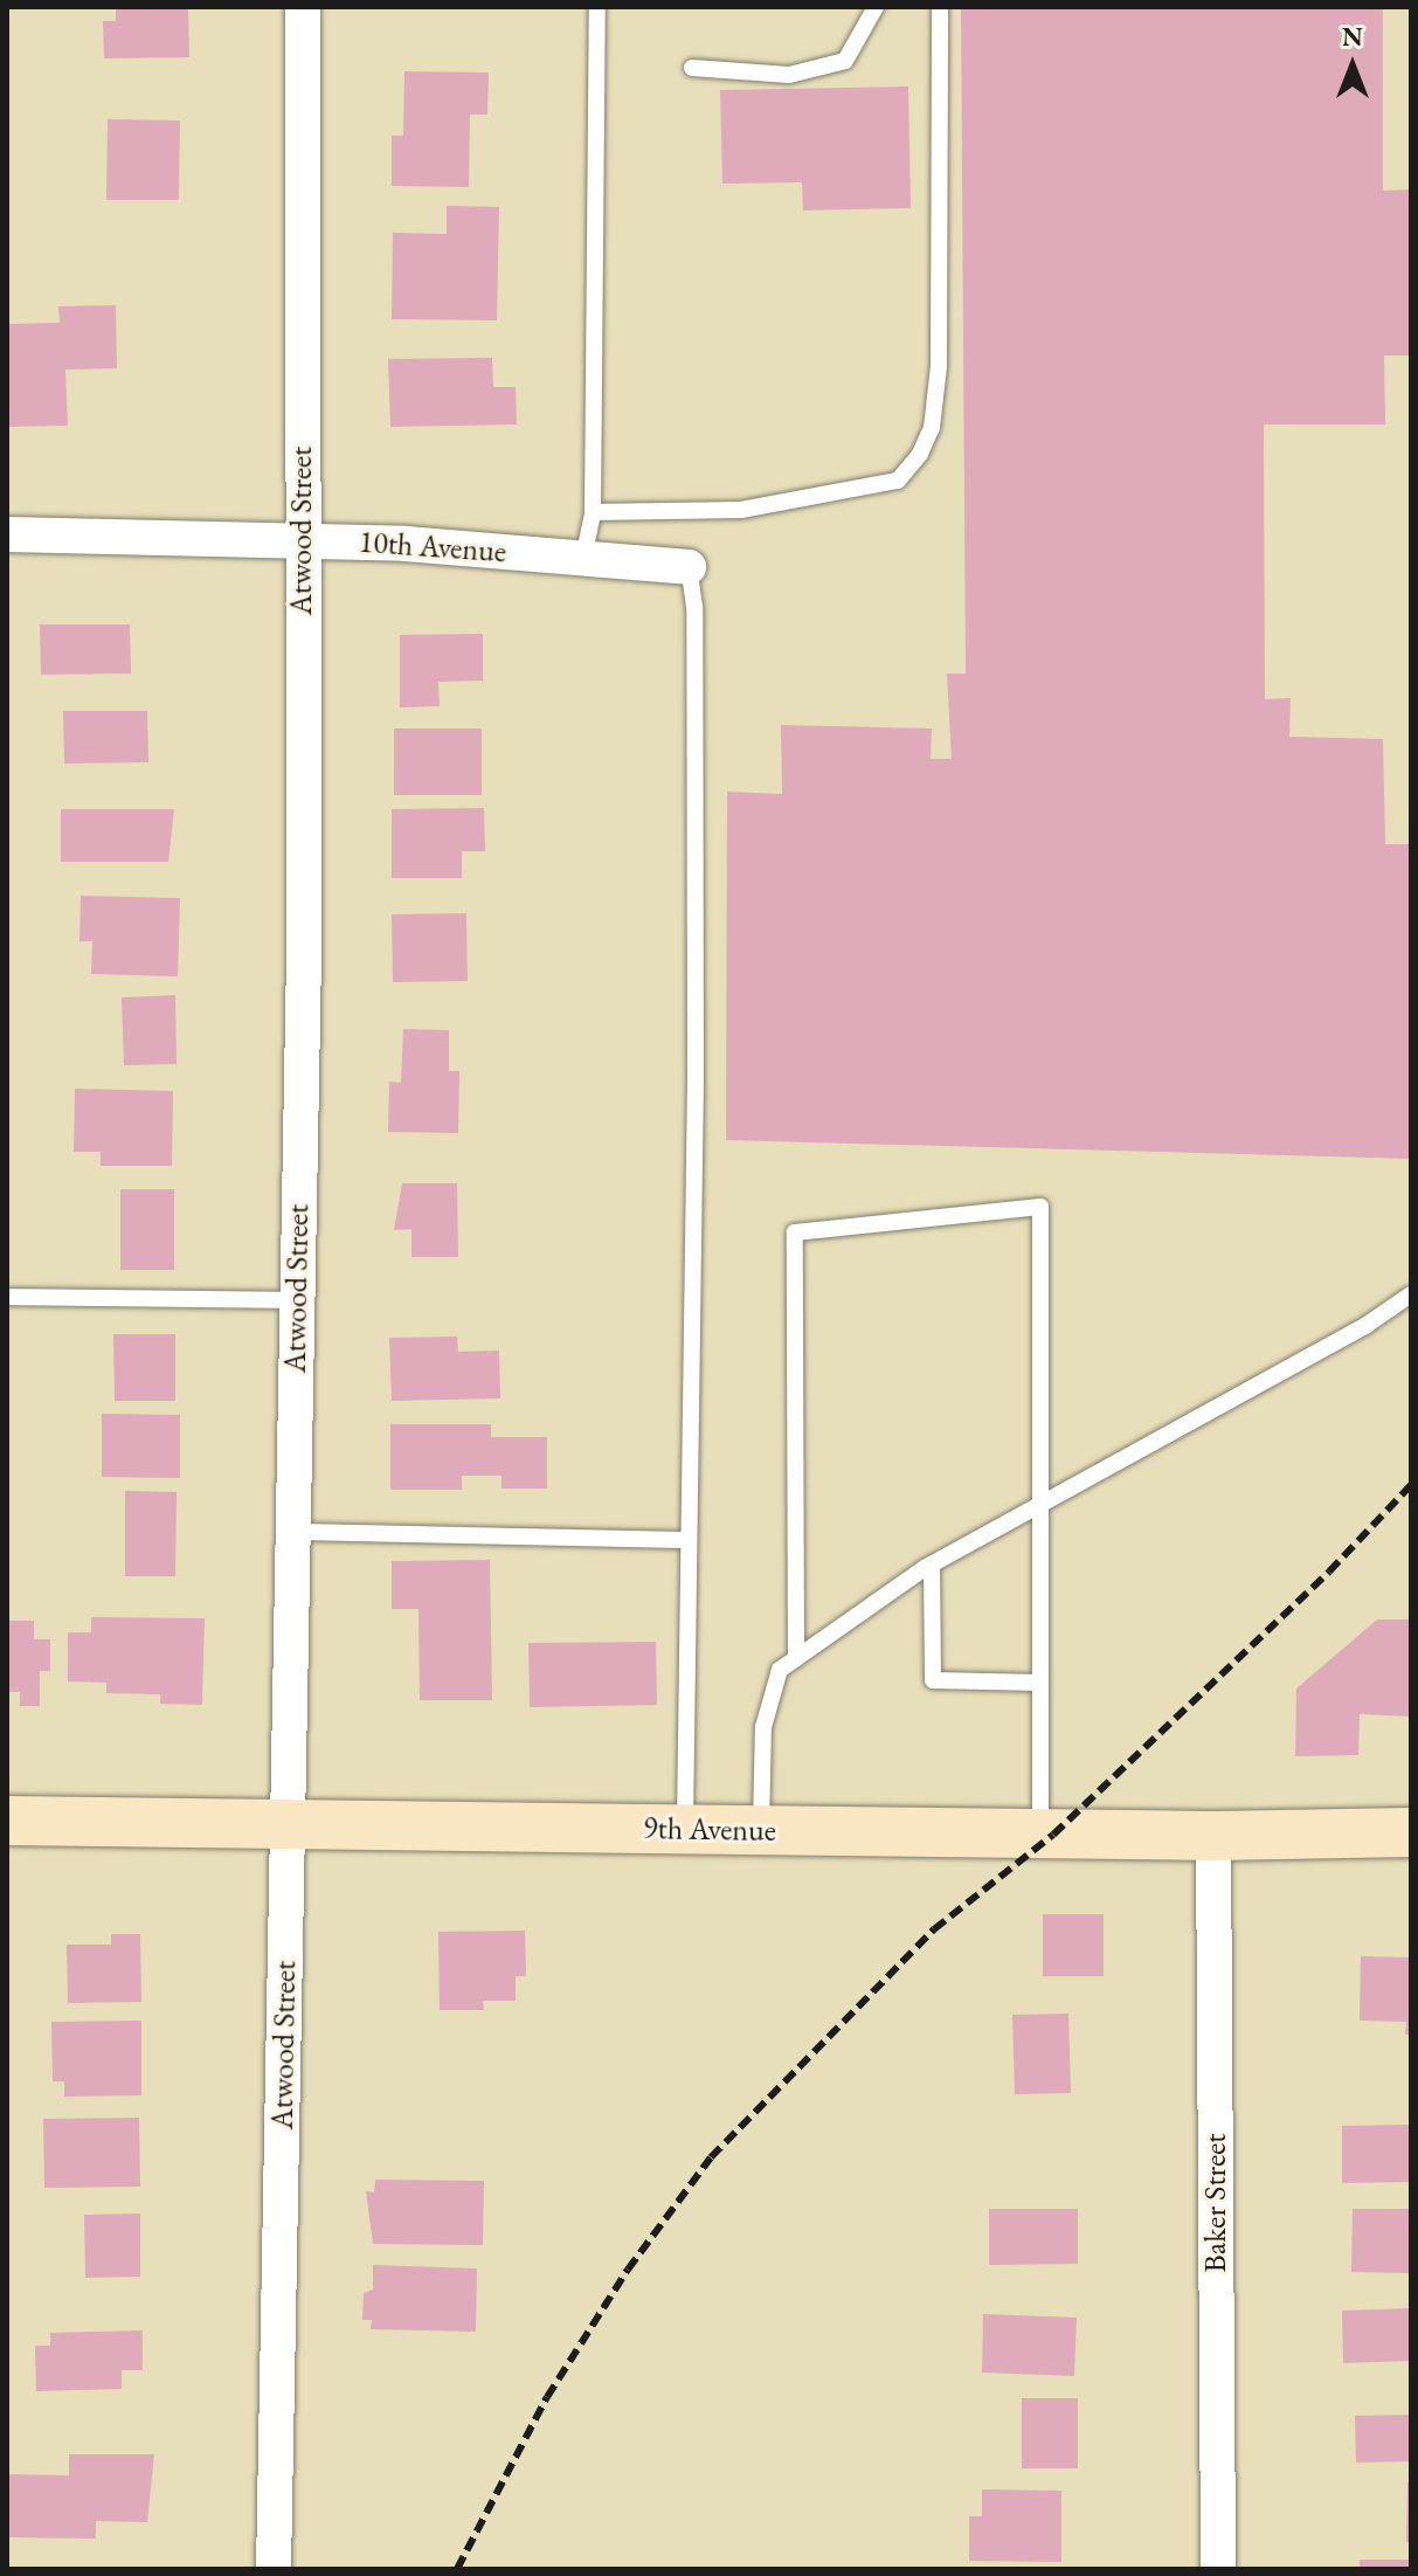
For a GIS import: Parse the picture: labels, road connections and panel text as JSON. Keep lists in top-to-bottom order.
{
  "streets": {
    "main road": ["9th Avenue"],
    "street": ["Atwood Street", "10th Avenue", "Baker Street"]
  },
  "crossings": [
    ["Atwood Street", "10th Avenue"],
    ["Atwood Street", "9th Avenue"],
    ["9th Avenue", "Baker Street"]
  ],
  "north": "top"
}
